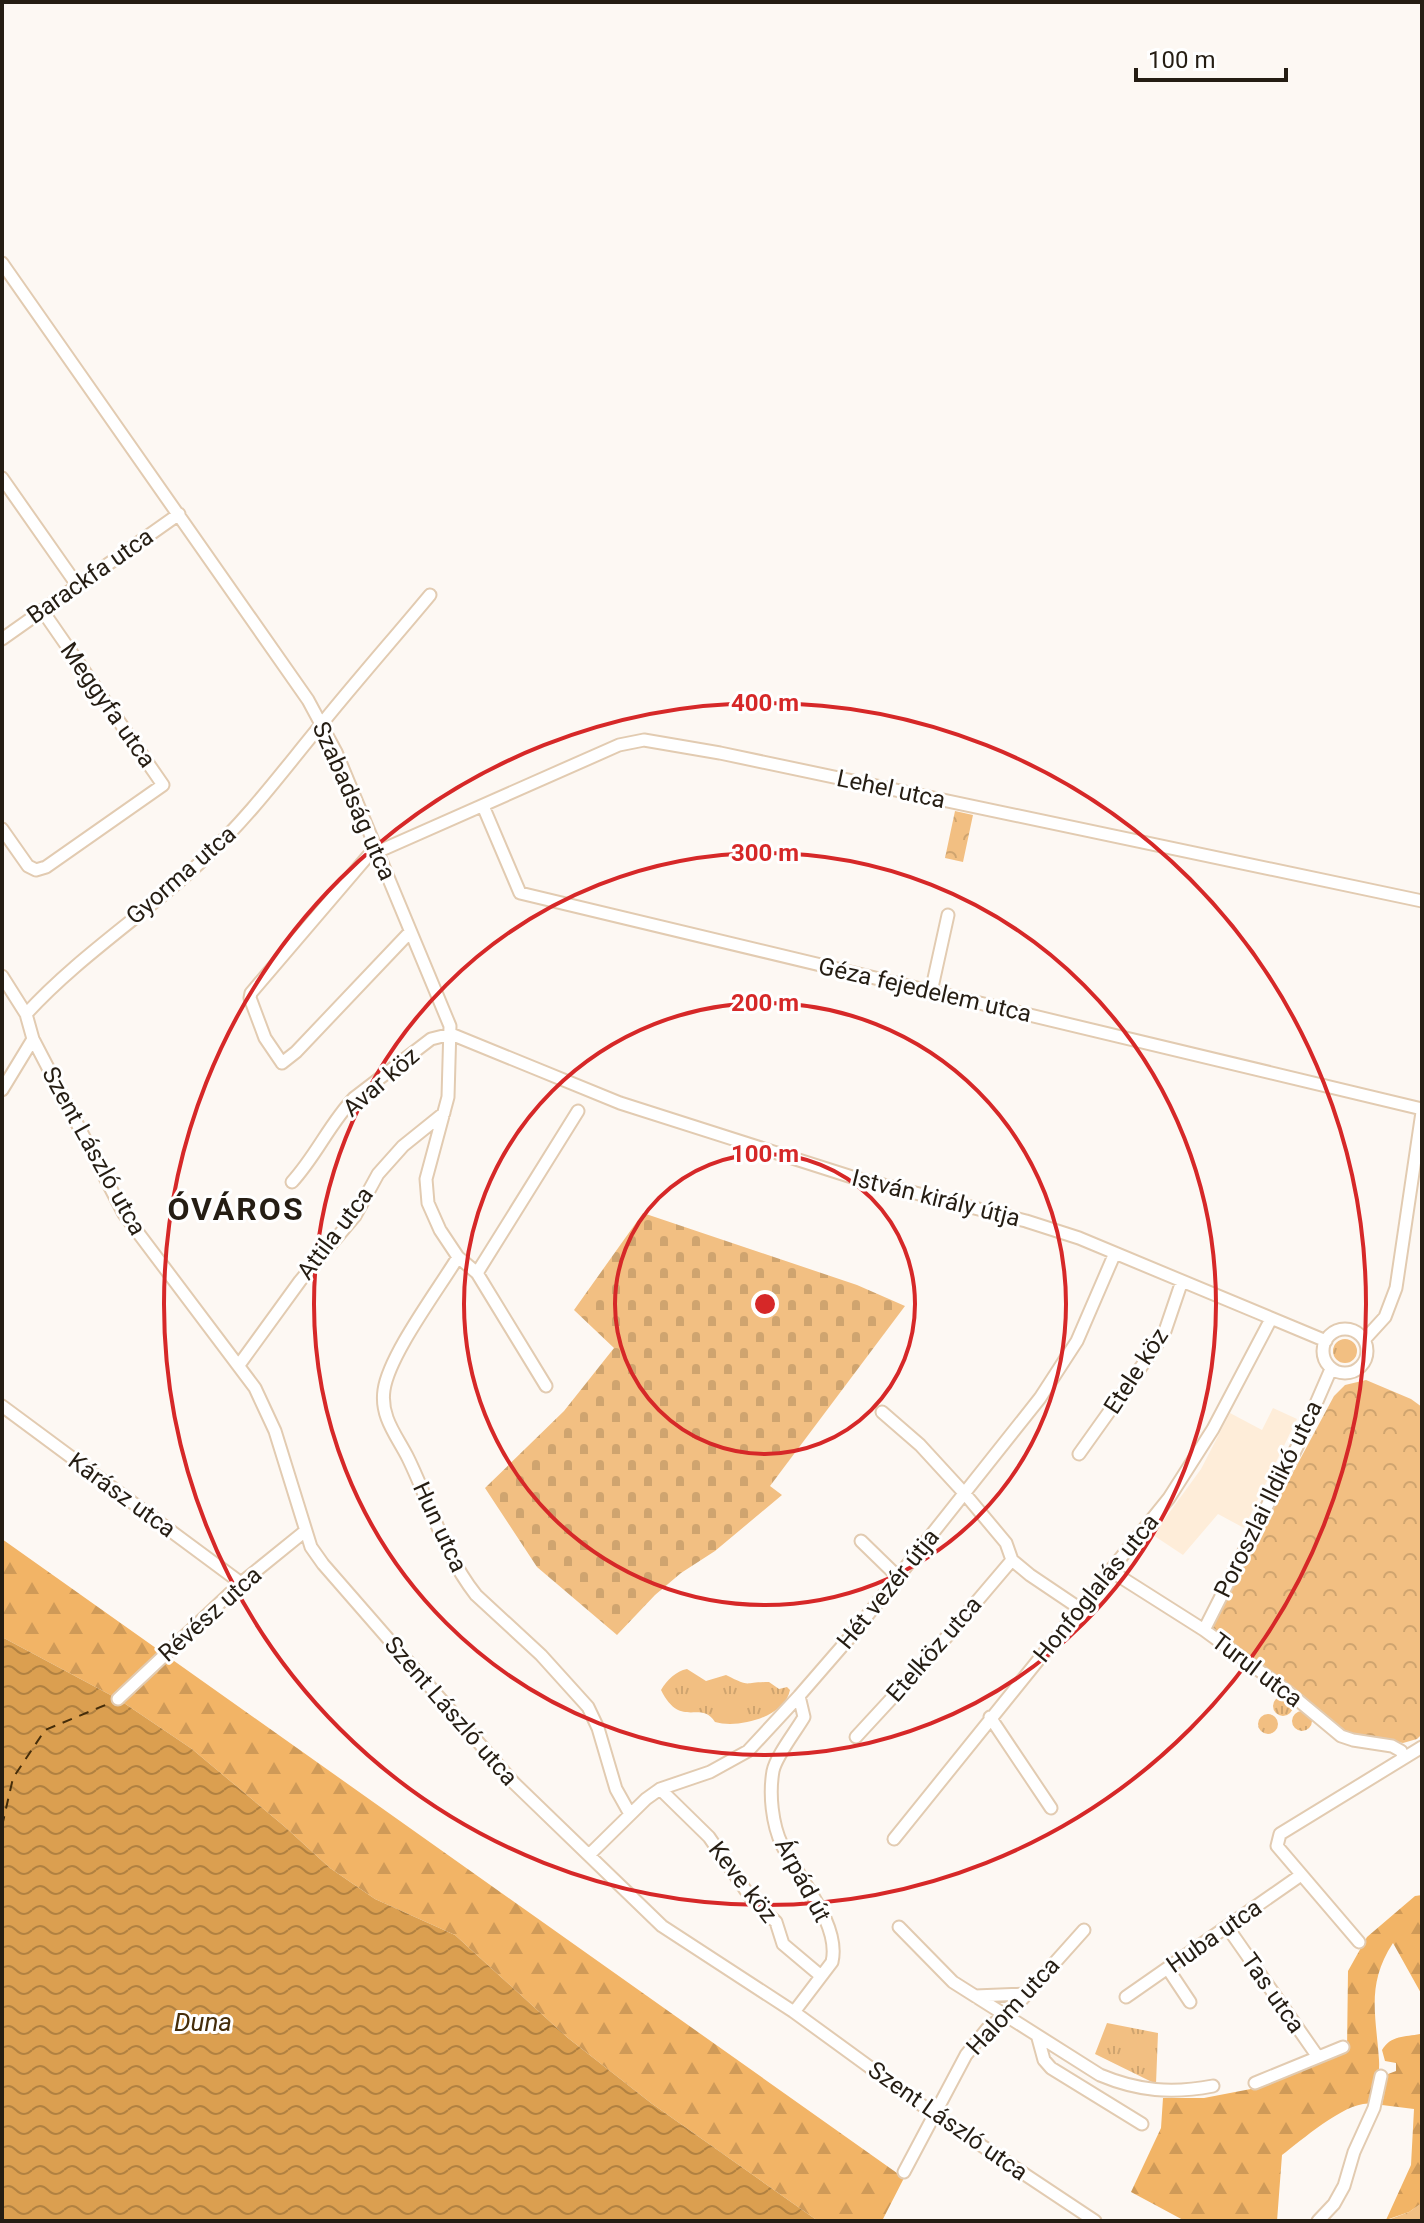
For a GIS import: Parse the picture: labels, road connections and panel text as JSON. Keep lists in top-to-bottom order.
{
  "streets": {
    "street": [
      "Barackfa utca",
      "Meggyfa utca",
      "Lehel utca",
      "Szabadság utca",
      "Gyorma utca",
      "Géza fejedelem utca",
      "Avar köz",
      "Szent László utca",
      "István király útja",
      "Attila utca",
      "Etele köz",
      "Kárász utca",
      "Poroszlai Ildikó utca",
      "Hun utca",
      "Honfoglalás utca",
      "Hét vezér útja",
      "Révész utca",
      "Etelköz utca",
      "Turul utca",
      "Árpád út",
      "Keve köz",
      "Huba utca",
      "Tas utca",
      "Halom utca"
    ]
  },
  "crossings": [
    ["Barackfa utca", "Meggyfa utca"],
    ["Barackfa utca", "Szabadság utca"],
    ["Lehel utca", "Szabadság utca"],
    ["Lehel utca", "Géza fejedelem utca"],
    ["Szabadság utca", "Gyorma utca"],
    ["Szabadság utca", "Avar köz"],
    ["Szabadság utca", "István király útja"],
    ["Szabadság utca", "Attila utca"],
    ["Szabadság utca", "Hun utca"],
    ["Gyorma utca", "Szent László utca"],
    ["Avar köz", "István király útja"],
    ["Szent László utca", "Attila utca"],
    ["Szent László utca", "Hét vezér útja"],
    ["Szent László utca", "Révész utca"],
    ["Szent László utca", "Árpád út"],
    ["Szent László utca", "Halom utca"],
    ["István király útja", "Etele köz"],
    ["István király útja", "Poroszlai Ildikó utca"],
    ["István király útja", "Honfoglalás utca"],
    ["István király útja", "Hét vezér útja"],
    ["Kárász utca", "Révész utca"],
    ["Poroszlai Ildikó utca", "Turul utca"],
    ["Hun utca", "Hét vezér útja"],
    ["Honfoglalás utca", "Turul utca"],
    ["Hét vezér útja", "Árpád út"],
    ["Hét vezér útja", "Keve köz"],
    ["Árpád út", "Keve köz"],
    ["Huba utca", "Tas utca"]
  ],
  "districts": ["ÓVÁROS"],
  "water": ["Duna"],
  "scale_bar": "100 m",
  "rings": [
    "400 m",
    "300 m",
    "200 m",
    "100 m"
  ]
}
